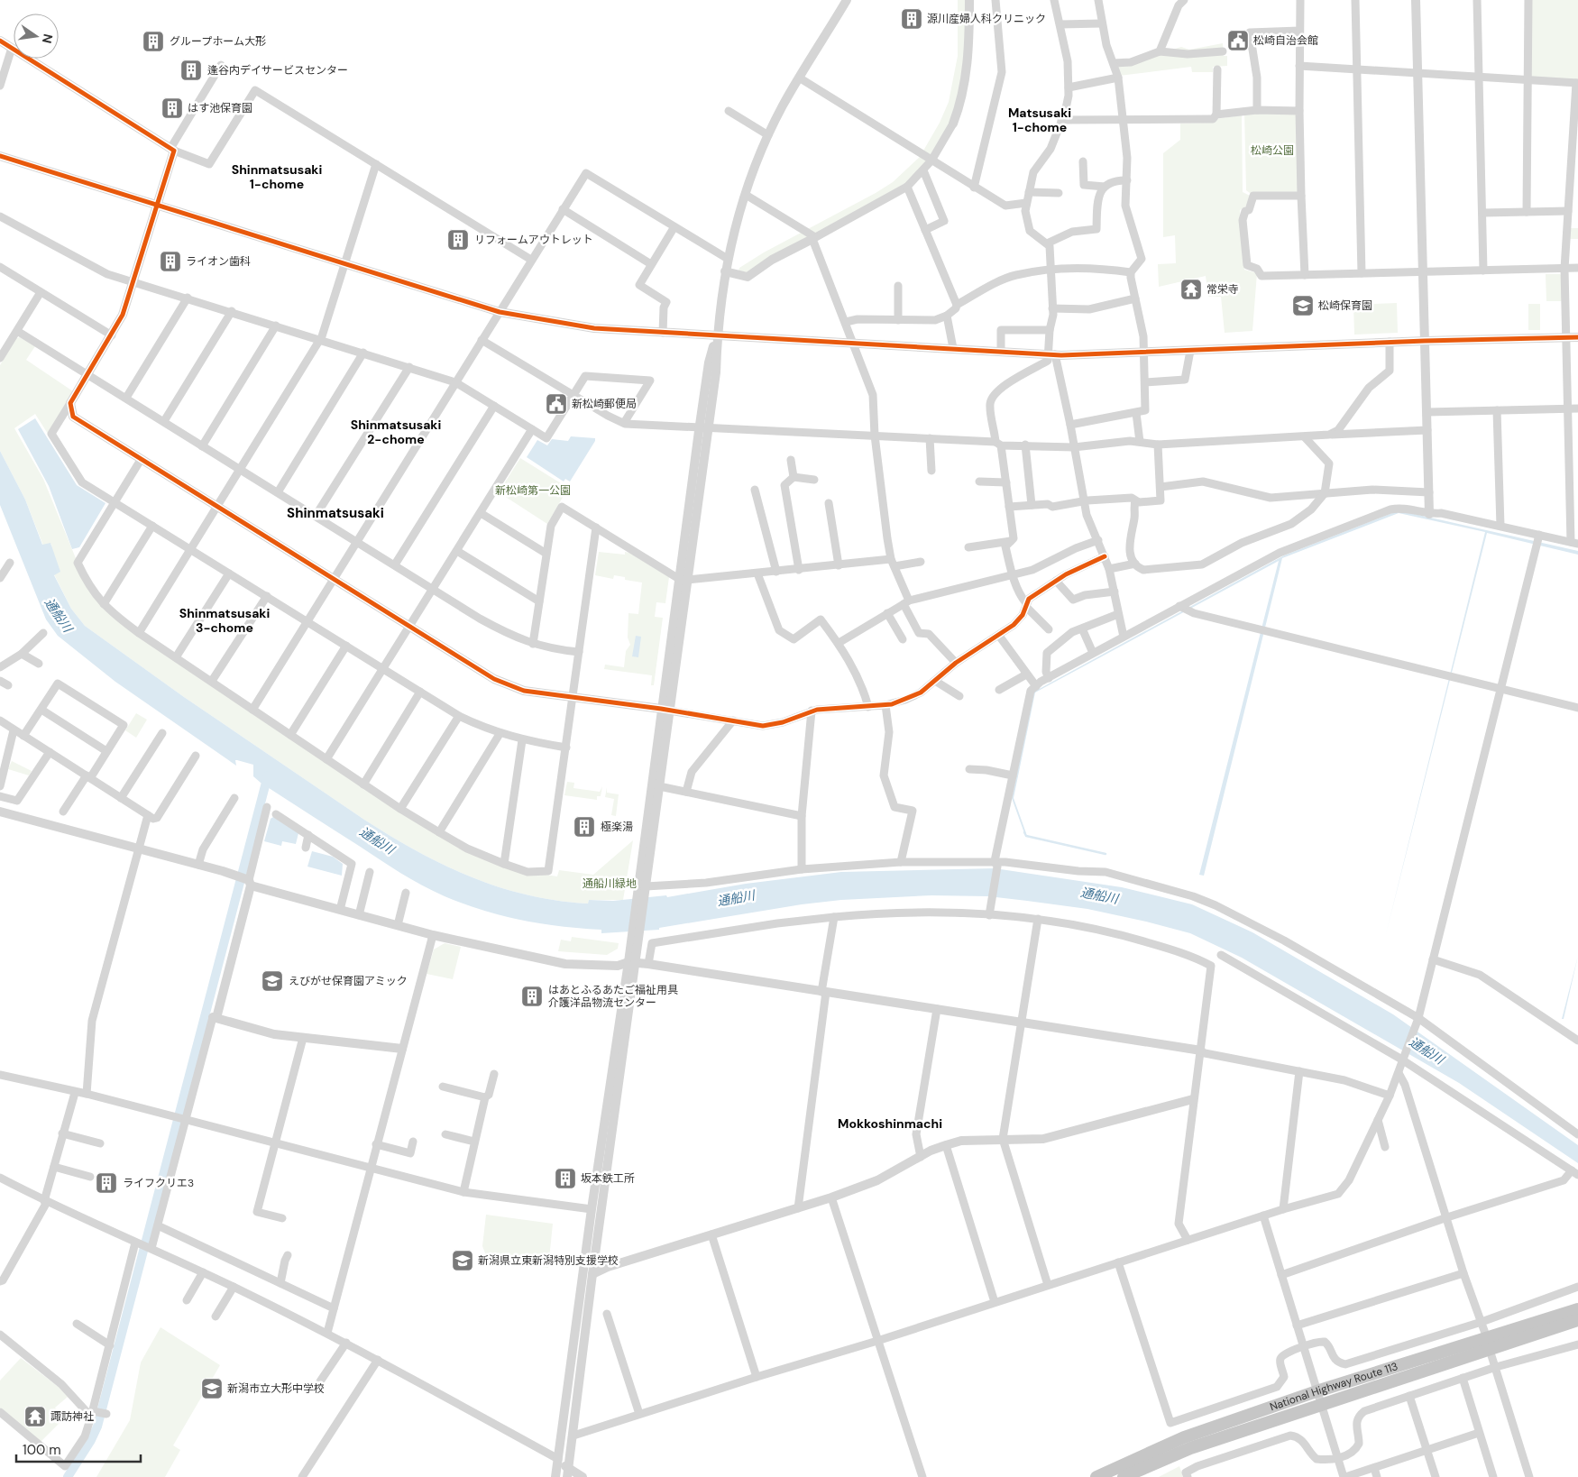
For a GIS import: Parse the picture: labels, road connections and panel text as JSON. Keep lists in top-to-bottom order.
{
  "streets": {
    "highway": ["National Highway Route 113"]
  },
  "districts": [
    "Matsusaki 1-chome",
    "Shinmatsusaki 1-chome",
    "Shinmatsusaki 2-chome",
    "Shinmatsusaki",
    "Shinmatsusaki 3-chome",
    "Mokkoshinmachi"
  ],
  "water": ["通船川"],
  "parks": ["松崎公園", "新松崎第一公園", "通船川緑地"],
  "places": {
    "building": [
      "源川産婦人科クリニック",
      "グループホーム大形",
      "逢谷内デイサービスセンター",
      "はす池保育園",
      "リフォームアウトレット",
      "ライオン歯科",
      "極楽湯",
      "はあとふるあたご福祉用具 介護洋品物流センター",
      "坂本鉄工所",
      "ライフクリエ3"
    ],
    "public building": ["松崎自治会館", "新松崎郵便局"],
    "temple": ["常栄寺", "諏訪神社"],
    "school or university": [
      "松崎保育園",
      "えびがせ保育園アミック",
      "新潟県立東新潟特別支援学校",
      "新潟市立大形中学校"
    ]
  },
  "scale_bar": "100 m",
  "north": "right"
}
